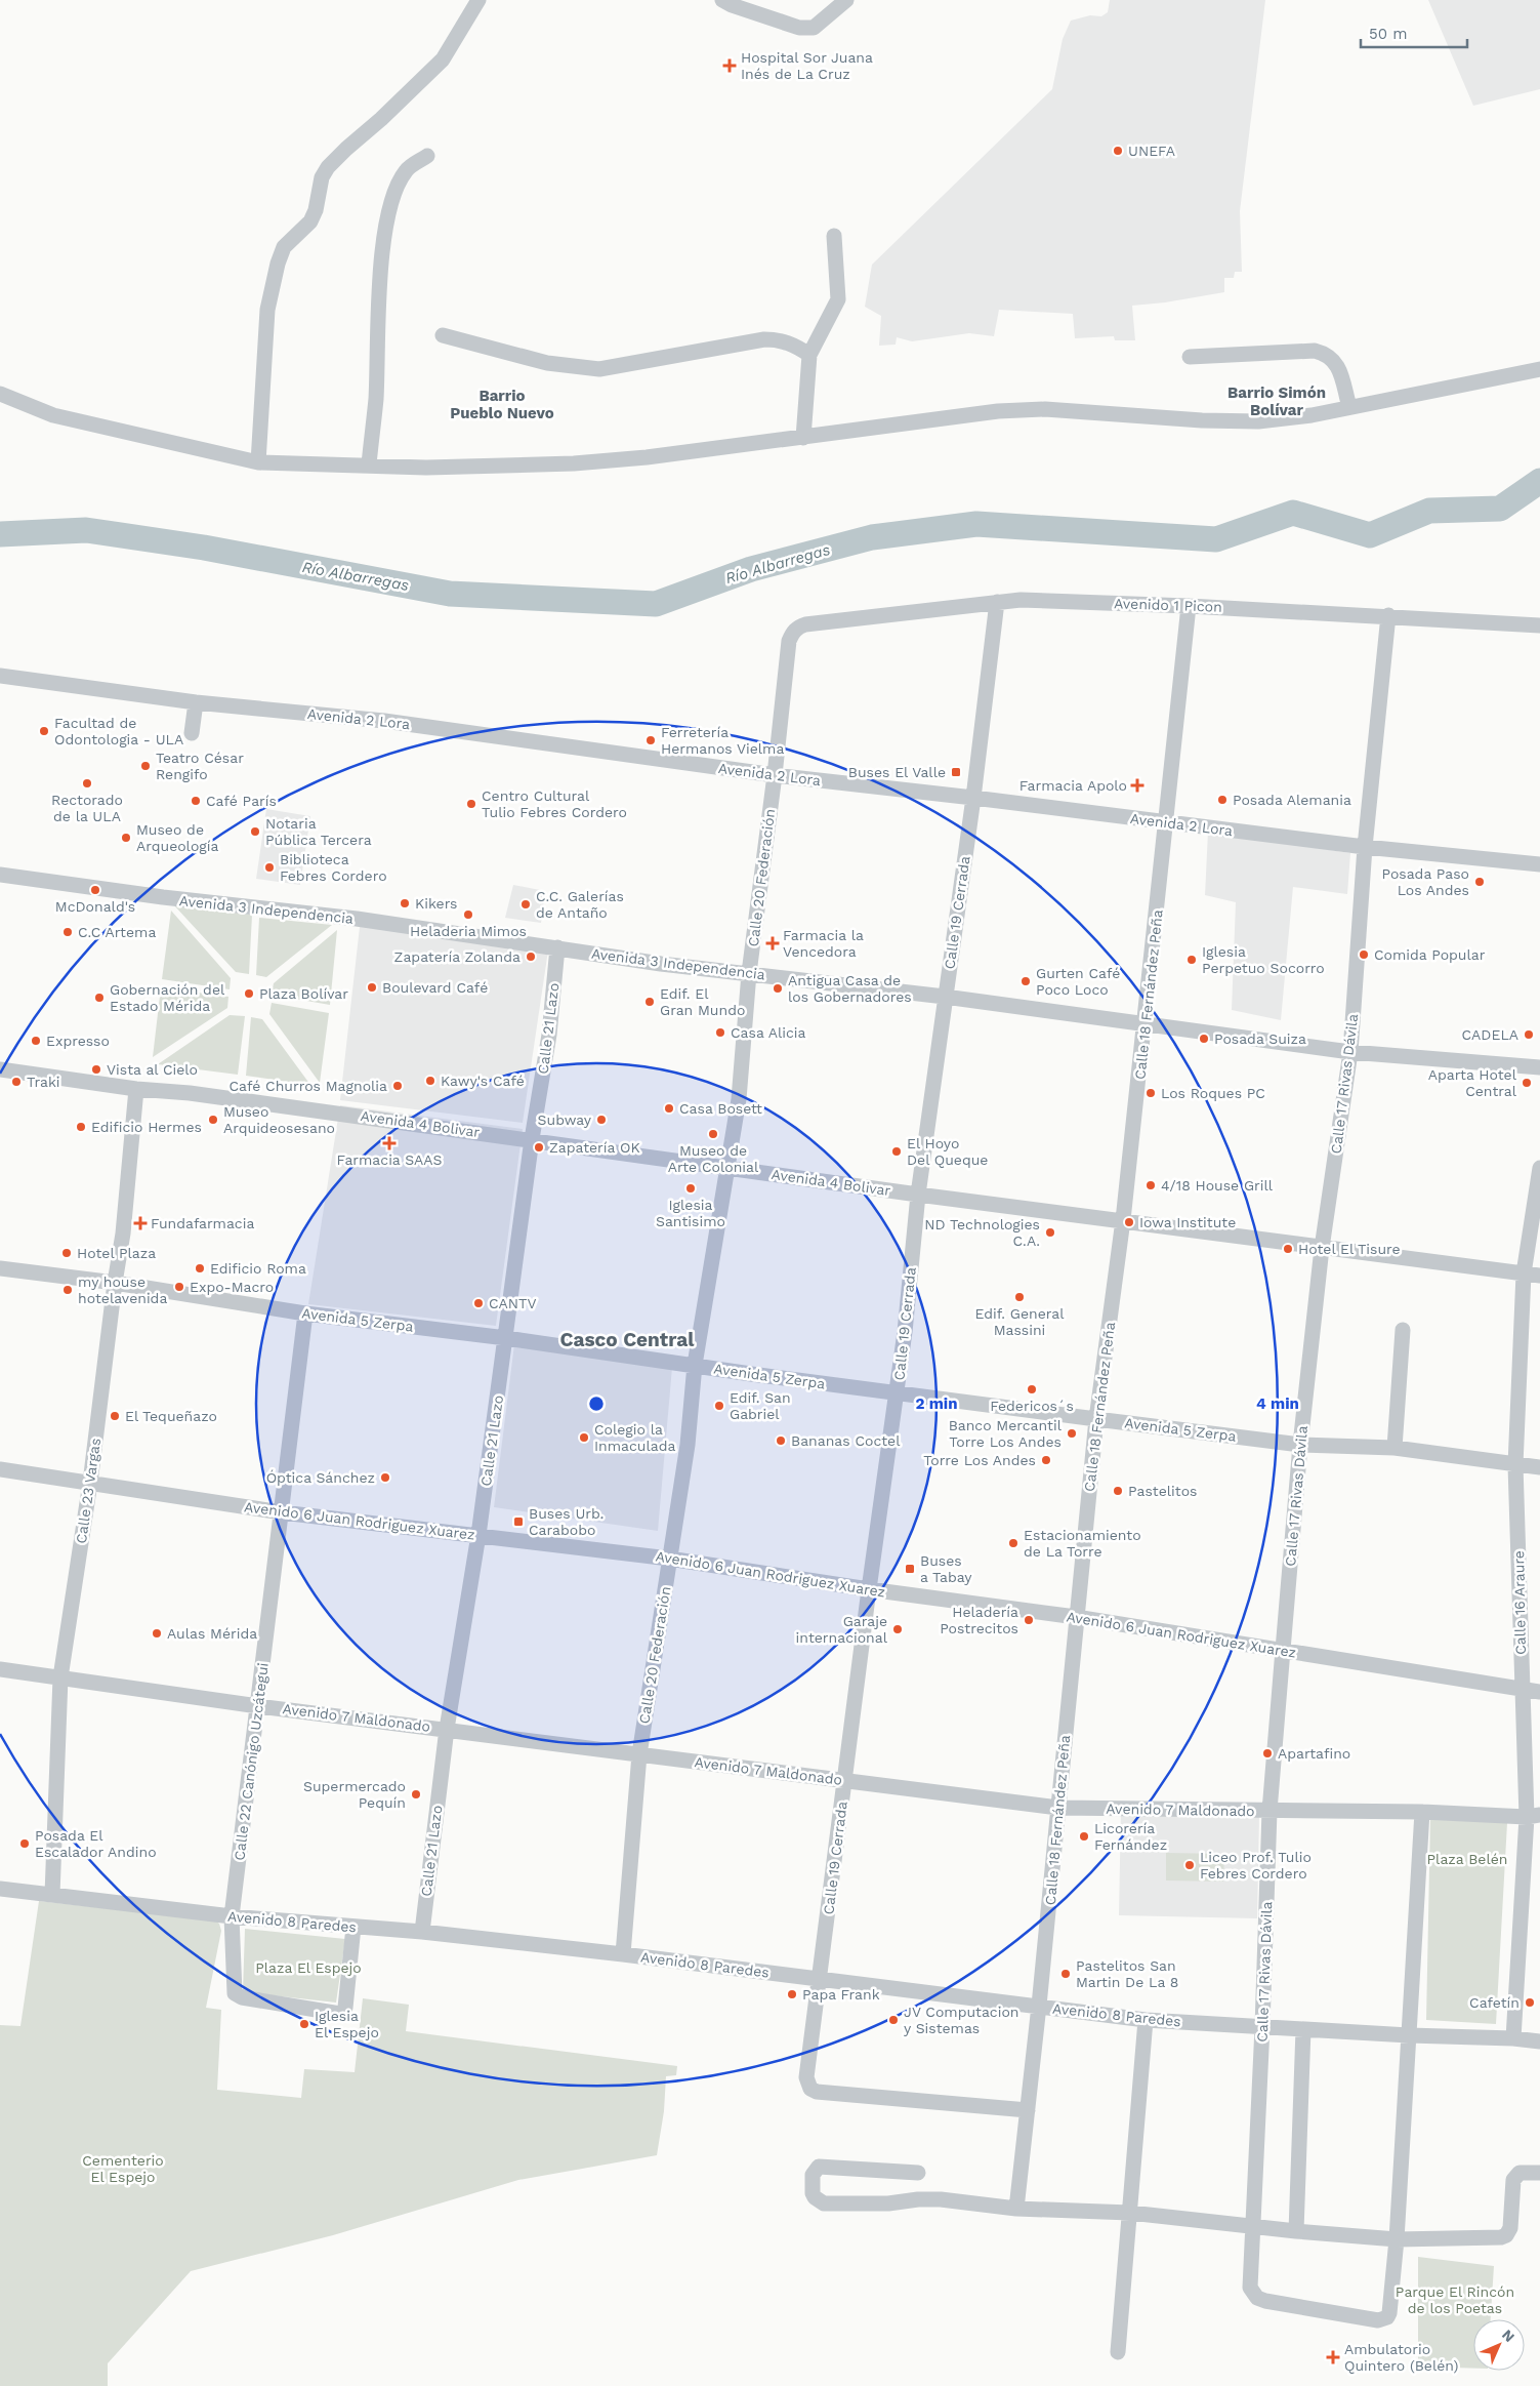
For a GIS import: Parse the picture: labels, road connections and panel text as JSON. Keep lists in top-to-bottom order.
{
  "streets": {
    "street": [
      "Avenido 1 Picon",
      "Avenida 2 Lora",
      "Calle 20 Federación",
      "Avenida 3 Independencia",
      "Calle 19 Cerrada",
      "Calle 18 Fernández Peña",
      "Calle 21 Lazo",
      "Calle 17 Rivas Dávila",
      "Avenida 4 Bolivar",
      "Avenida 5 Zerpa",
      "Calle 23 Vargas",
      "Avenido 6 Juan Rodriguez Xuarez",
      "Calle 16 Araure",
      "Avenido 7 Maldonado",
      "Calle 22 Canónigo Uzcátegui",
      "Avenido 8 Paredes"
    ]
  },
  "crossings": [
    ["Avenido 1 Picon", "Calle 20 Federación"],
    ["Avenido 1 Picon", "Calle 19 Cerrada"],
    ["Avenido 1 Picon", "Calle 18 Fernández Peña"],
    ["Avenido 1 Picon", "Calle 17 Rivas Dávila"],
    ["Avenida 2 Lora", "Calle 20 Federación"],
    ["Avenida 2 Lora", "Calle 19 Cerrada"],
    ["Avenida 2 Lora", "Calle 18 Fernández Peña"],
    ["Avenida 2 Lora", "Calle 17 Rivas Dávila"],
    ["Calle 20 Federación", "Avenida 3 Independencia"],
    ["Calle 20 Federación", "Avenida 4 Bolivar"],
    ["Calle 20 Federación", "Avenida 5 Zerpa"],
    ["Calle 20 Federación", "Avenido 6 Juan Rodriguez Xuarez"],
    ["Calle 20 Federación", "Avenido 7 Maldonado"],
    ["Calle 20 Federación", "Avenido 8 Paredes"],
    ["Avenida 3 Independencia", "Calle 19 Cerrada"],
    ["Avenida 3 Independencia", "Calle 18 Fernández Peña"],
    ["Avenida 3 Independencia", "Calle 21 Lazo"],
    ["Avenida 3 Independencia", "Calle 17 Rivas Dávila"],
    ["Calle 19 Cerrada", "Calle 18 Fernández Peña"],
    ["Calle 19 Cerrada", "Avenida 4 Bolivar"],
    ["Calle 19 Cerrada", "Avenida 5 Zerpa"],
    ["Calle 19 Cerrada", "Avenido 6 Juan Rodriguez Xuarez"],
    ["Calle 19 Cerrada", "Avenido 7 Maldonado"],
    ["Calle 19 Cerrada", "Avenido 8 Paredes"],
    ["Calle 18 Fernández Peña", "Avenida 4 Bolivar"],
    ["Calle 18 Fernández Peña", "Avenida 5 Zerpa"],
    ["Calle 18 Fernández Peña", "Avenido 6 Juan Rodriguez Xuarez"],
    ["Calle 18 Fernández Peña", "Avenido 7 Maldonado"],
    ["Calle 18 Fernández Peña", "Avenido 8 Paredes"],
    ["Calle 21 Lazo", "Avenida 4 Bolivar"],
    ["Calle 21 Lazo", "Avenida 5 Zerpa"],
    ["Calle 21 Lazo", "Avenido 6 Juan Rodriguez Xuarez"],
    ["Calle 21 Lazo", "Avenido 7 Maldonado"],
    ["Calle 21 Lazo", "Avenido 8 Paredes"],
    ["Calle 17 Rivas Dávila", "Avenida 4 Bolivar"],
    ["Calle 17 Rivas Dávila", "Avenida 5 Zerpa"],
    ["Calle 17 Rivas Dávila", "Avenido 6 Juan Rodriguez Xuarez"],
    ["Calle 17 Rivas Dávila", "Avenido 7 Maldonado"],
    ["Calle 17 Rivas Dávila", "Avenido 8 Paredes"],
    ["Avenida 4 Bolivar", "Calle 23 Vargas"],
    ["Avenida 4 Bolivar", "Calle 16 Araure"],
    ["Avenida 5 Zerpa", "Calle 23 Vargas"],
    ["Avenida 5 Zerpa", "Calle 16 Araure"],
    ["Avenida 5 Zerpa", "Calle 22 Canónigo Uzcátegui"],
    ["Calle 23 Vargas", "Avenido 6 Juan Rodriguez Xuarez"],
    ["Calle 23 Vargas", "Avenido 7 Maldonado"],
    ["Calle 23 Vargas", "Avenido 8 Paredes"],
    ["Avenido 6 Juan Rodriguez Xuarez", "Calle 16 Araure"],
    ["Avenido 6 Juan Rodriguez Xuarez", "Calle 22 Canónigo Uzcátegui"],
    ["Calle 16 Araure", "Avenido 7 Maldonado"],
    ["Calle 16 Araure", "Avenido 8 Paredes"],
    ["Avenido 7 Maldonado", "Calle 22 Canónigo Uzcátegui"],
    ["Calle 22 Canónigo Uzcátegui", "Avenido 8 Paredes"]
  ],
  "districts": ["Barrio Simón Bolívar", "Barrio Pueblo Nuevo", "Casco Central"],
  "water": ["Río Albarregas"],
  "parks": [
    "Plaza Belén",
    "Plaza El Espejo",
    "Cementerio El Espejo",
    "Parque El Rincón de los Poetas"
  ],
  "places": {
    "health": [
      "Hospital Sor Juana Inés de La Cruz",
      "Farmacia Apolo",
      "Farmacia la Vencedora",
      "Farmacia SAAS",
      "Fundafarmacia",
      "Ambulatorio Quintero (Belén)"
    ],
    "other": [
      "UNEFA",
      "Facultad de Odontologia - ULA",
      "Ferretería Hermanos Vielma",
      "Teatro César Rengifo",
      "Rectorado de la ULA",
      "Posada Alemania",
      "Café París",
      "Centro Cultural Tulio Febres Cordero",
      "Notaria Pública Tercera",
      "Museo de Arqueología",
      "Biblioteca Febres Cordero",
      "Posada Paso Los Andes",
      "McDonald's",
      "Kikers",
      "C.C. Galerías de Antaño",
      "Heladeria Mimos",
      "C.C Artema",
      "Comida Popular",
      "Zapatería Zolanda",
      "Iglesia Perpetuo Socorro",
      "Gurten Café Poco Loco",
      "Boulevard Café",
      "Antigua Casa de los Gobernadores",
      "Plaza Bolívar",
      "Gobernación del Estado Mérida",
      "Edif. El Gran Mundo",
      "Casa Alicia",
      "CADELA",
      "Posada Suiza",
      "Expresso",
      "Vista al Cielo",
      "Kawy's Café",
      "Traki",
      "Aparta Hotel Central",
      "Café Churros Magnolia",
      "Los Roques PC",
      "Casa Bosett",
      "Museo Arquideosesano",
      "Subway",
      "Edificio Hermes",
      "Museo de Arte Colonial",
      "Zapatería OK",
      "El Hoyo Del Queque",
      "4/18 House Grill",
      "Iglesia Santisimo",
      "Iowa Institute",
      "ND Technologies C.A.",
      "Hotel El Tisure",
      "Hotel Plaza",
      "Edificio Roma",
      "Expo-Macro",
      "my house hotelavenida",
      "Edif. General Massini",
      "CANTV",
      "Federicos´s",
      "Edif. San Gabriel",
      "El Tequeñazo",
      "Banco Mercantil Torre Los Andes",
      "Colegio la Inmaculada",
      "Bananas Coctel",
      "Torre Los Andes",
      "Óptica Sánchez",
      "Pastelitos",
      "Estacionamiento de La Torre",
      "Heladería Postrecitos",
      "Garaje internacional",
      "Aulas Mérida",
      "Apartafino",
      "Supermercado Pequín",
      "Licorería Fernández",
      "Posada El Escalador Andino",
      "Liceo Prof. Tulio Febres Cordero",
      "Pastelitos San Martin De La 8",
      "Papa Frank",
      "Cafetín",
      "JV Computacion y Sistemas",
      "Iglesia El Espejo"
    ],
    "transit": ["Buses El Valle", "Buses Urb. Carabobo", "Buses a Tabay"]
  },
  "scale_bar": "50 m",
  "north": "top right",
  "rings": ["2 min", "4 min"]
}
